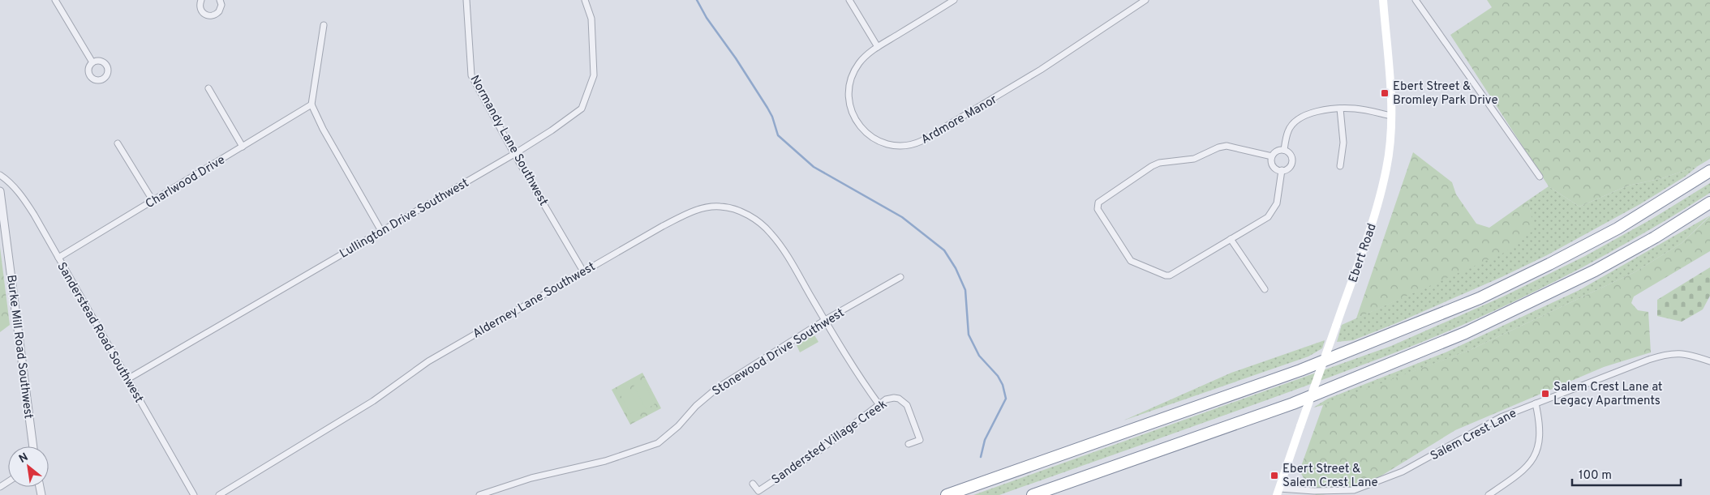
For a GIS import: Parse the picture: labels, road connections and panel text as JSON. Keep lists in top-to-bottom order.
{
  "streets": {
    "main road": ["Ebert Road"],
    "street": [
      "Ardmore Manor",
      "Normandy Lane Southwest",
      "Charlwood Drive",
      "Lullington Drive Southwest",
      "Alderney Lane Southwest",
      "Sanderstead Road Southwest",
      "Burke Mill Road Southwest",
      "Stonewood Drive Southwest",
      "Salem Crest Lane",
      "Sandersted Village Creek"
    ]
  },
  "crossings": [
    ["Normandy Lane Southwest", "Lullington Drive Southwest"],
    ["Normandy Lane Southwest", "Alderney Lane Southwest"],
    ["Charlwood Drive", "Sanderstead Road Southwest"],
    ["Lullington Drive Southwest", "Sanderstead Road Southwest"],
    ["Ebert Road", "Salem Crest Lane"],
    ["Alderney Lane Southwest", "Stonewood Drive Southwest"],
    ["Alderney Lane Southwest", "Sandersted Village Creek"]
  ],
  "places": {
    "transit": ["Ebert Street & Bromley Park Drive", "Salem Crest Lane at Legacy Apartments", "Ebert Street & Salem Crest Lane"]
  },
  "scale_bar": "100 m",
  "north": "top left"
}
